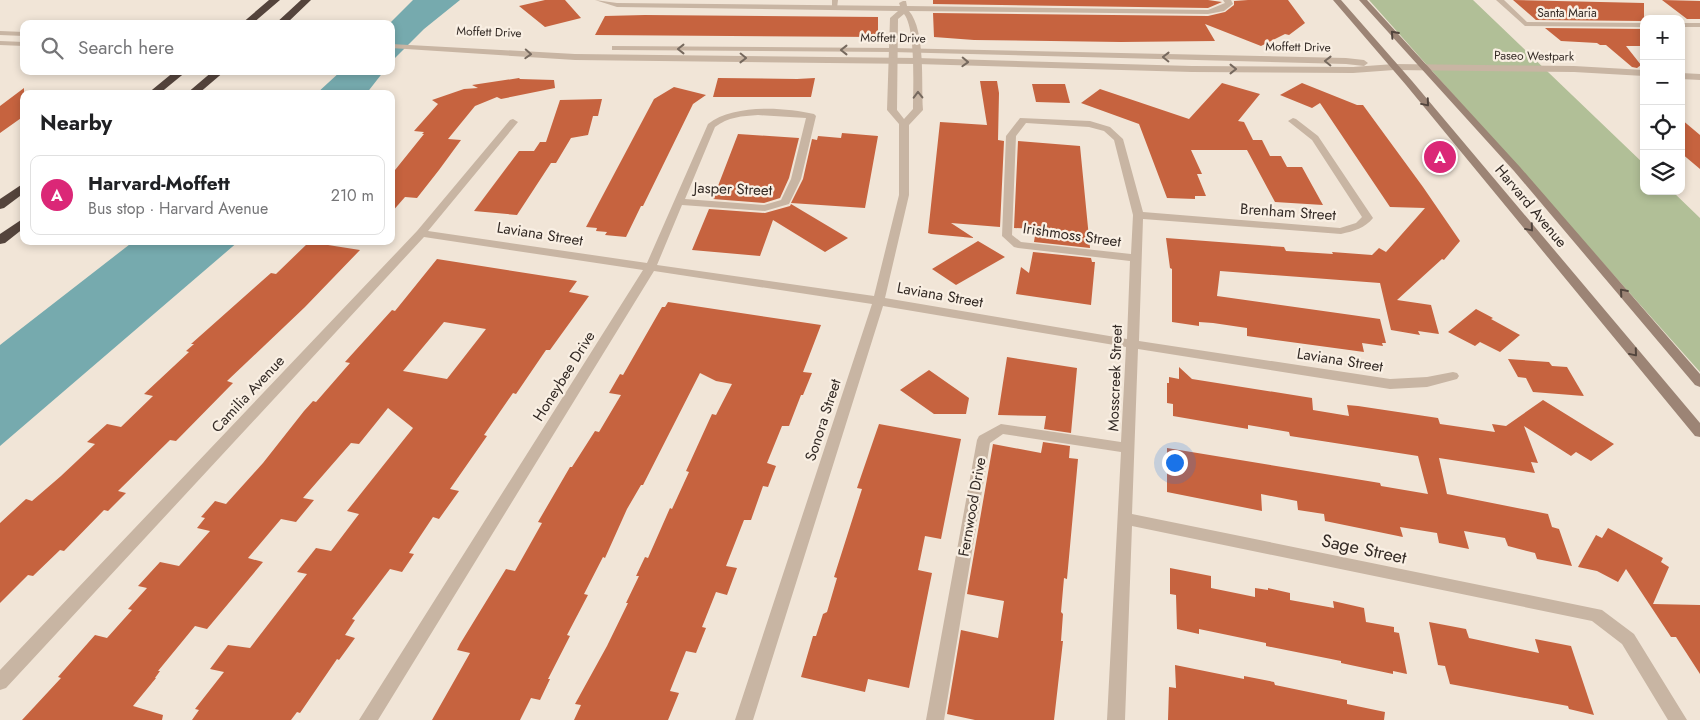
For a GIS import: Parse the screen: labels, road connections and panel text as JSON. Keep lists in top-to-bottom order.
{
  "streets": {
    "main road": ["Harvard Avenue"],
    "street": [
      "Santa Maria",
      "Moffett Drive",
      "Paseo Westpark",
      "Jasper Street",
      "Brenham Street",
      "Laviana Street",
      "Irishmoss Street",
      "Honeybee Drive",
      "Mosscreek Street",
      "Camilia Avenue",
      "Sonora Street",
      "Fernwood Drive",
      "Sage Street"
    ]
  },
  "crossings": [
    ["Moffett Drive", "Paseo Westpark"],
    ["Moffett Drive", "Harvard Avenue"],
    ["Paseo Westpark", "Harvard Avenue"],
    ["Jasper Street", "Honeybee Drive"],
    ["Brenham Street", "Mosscreek Street"],
    ["Laviana Street", "Honeybee Drive"],
    ["Laviana Street", "Mosscreek Street"],
    ["Laviana Street", "Camilia Avenue"],
    ["Laviana Street", "Sonora Street"],
    ["Irishmoss Street", "Mosscreek Street"],
    ["Mosscreek Street", "Fernwood Drive"],
    ["Mosscreek Street", "Sage Street"]
  ],
  "page": {
    "map_buttons": ["+", "−"],
    "search": "Search here",
    "heading": "Nearby",
    "pins": "A",
    "list": [
      {
        "mark": "A",
        "name": "Harvard-Moffett",
        "note": "Bus stop · Harvard Avenue",
        "value": "210 m"
      }
    ]
  }
}
